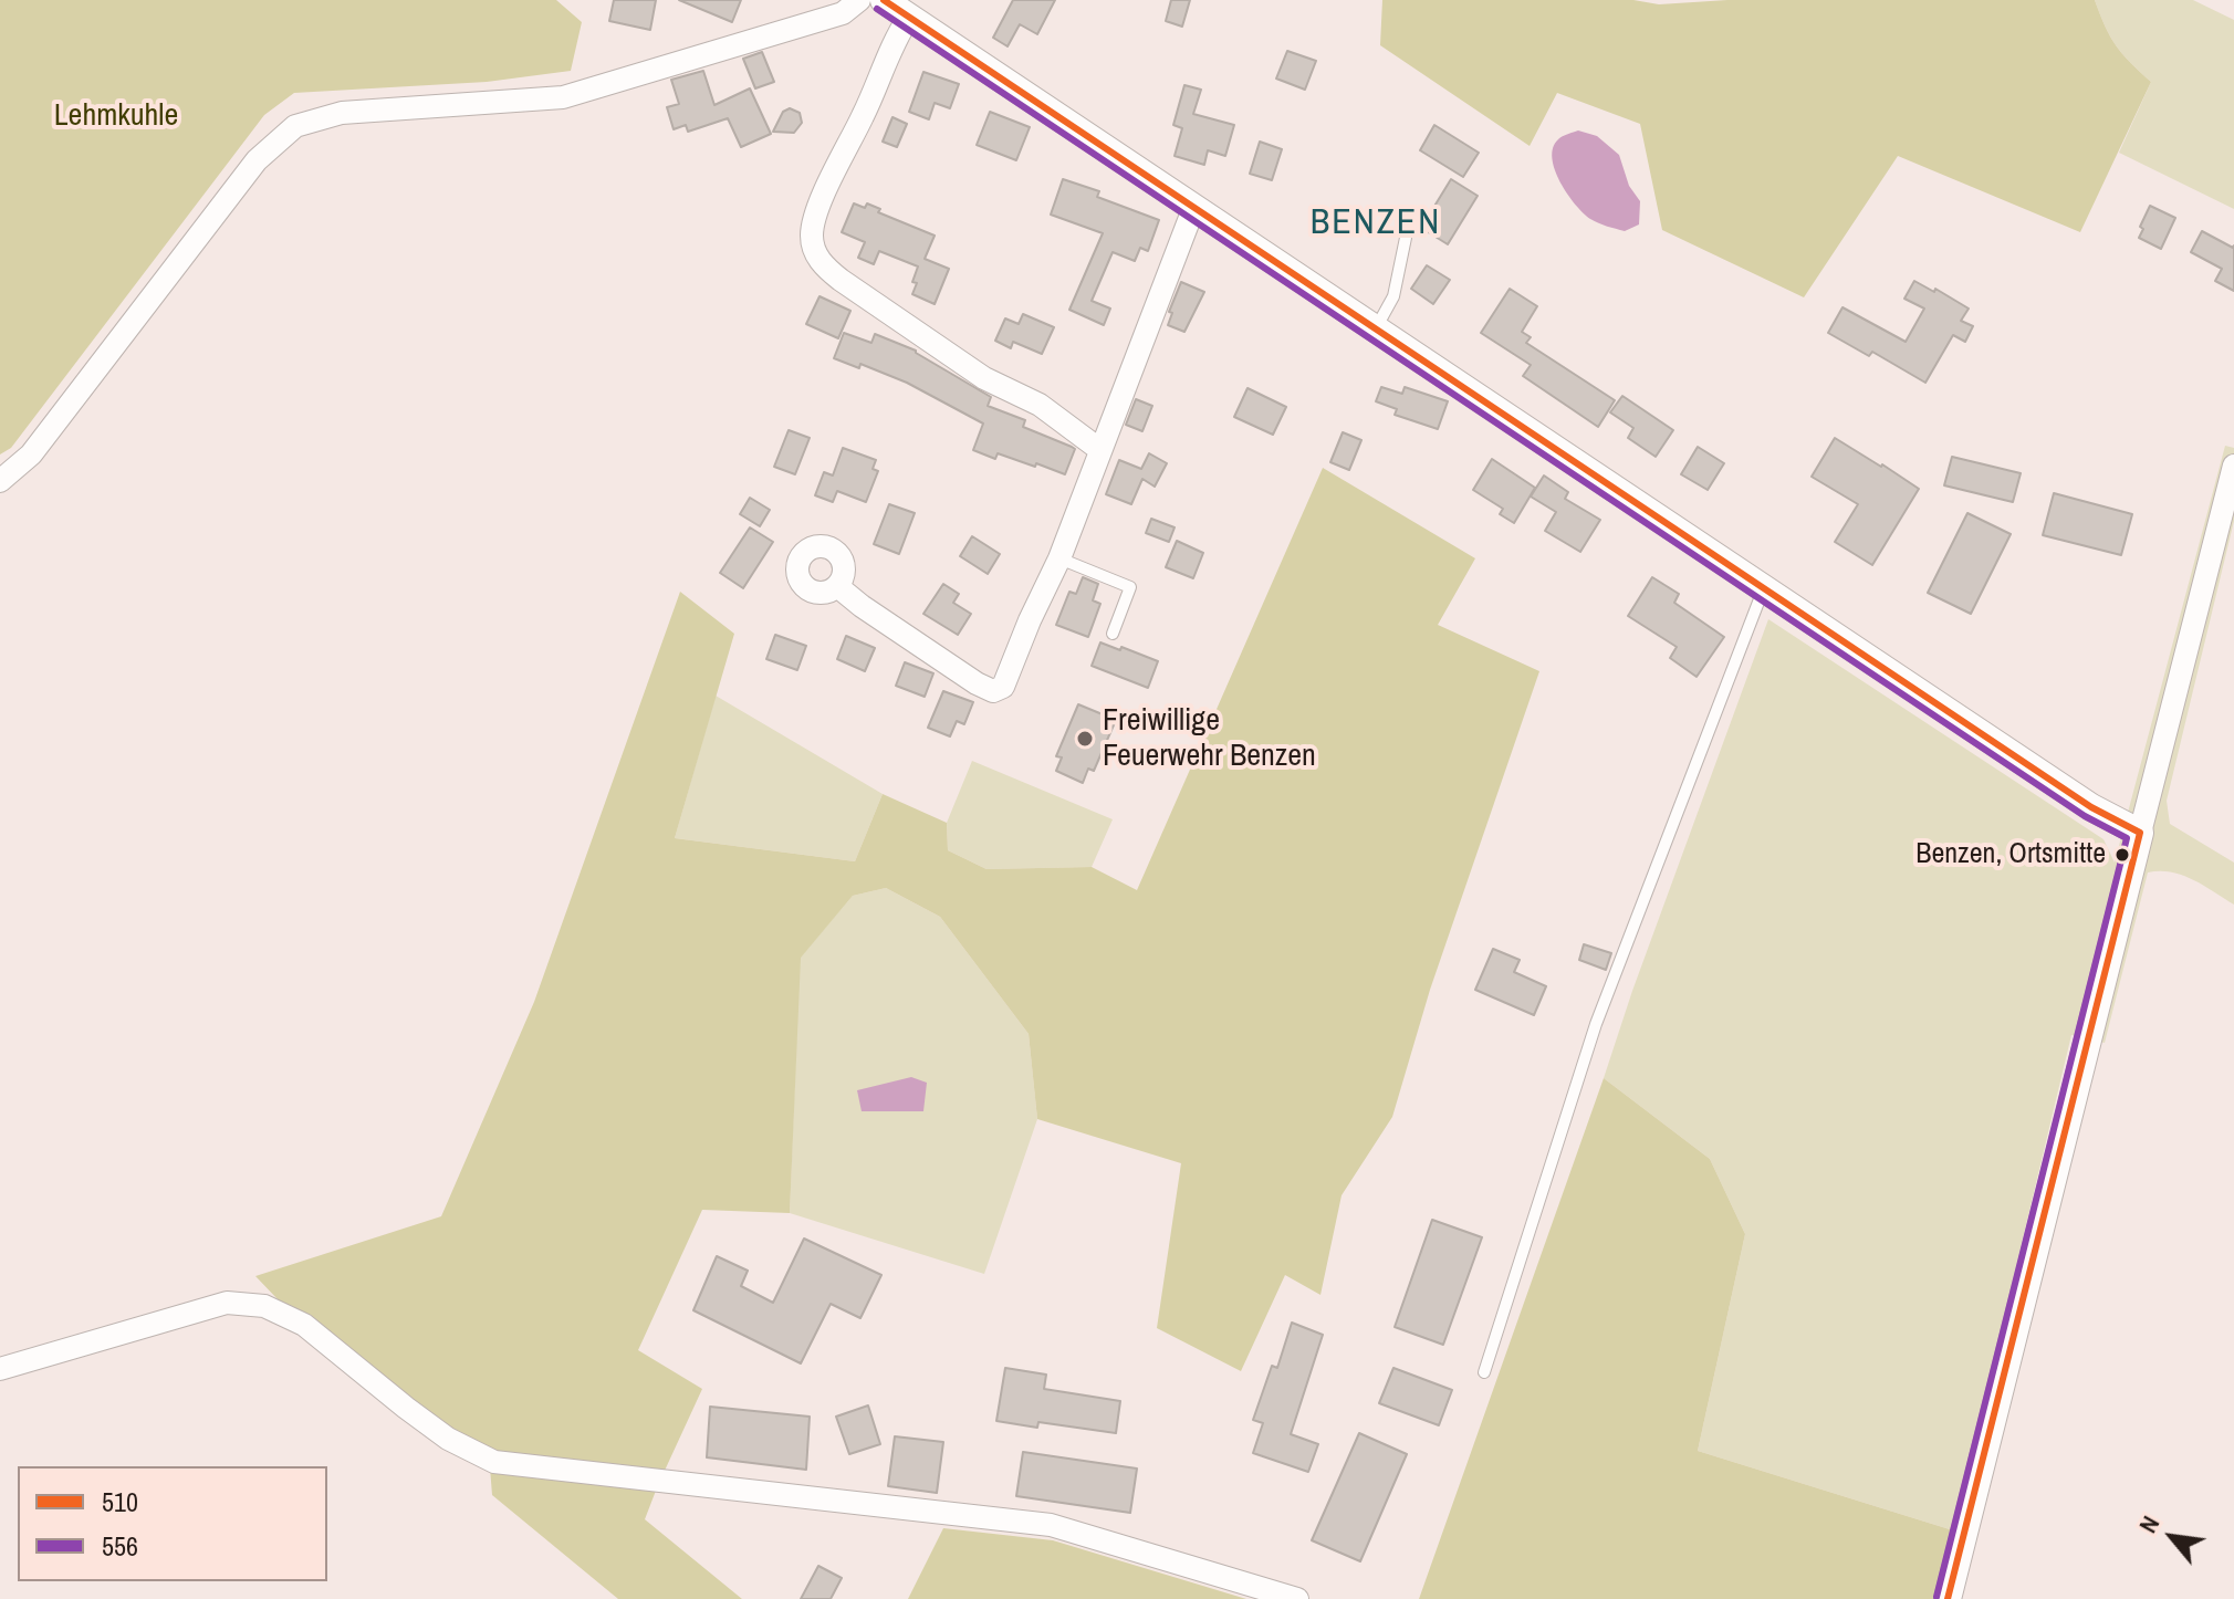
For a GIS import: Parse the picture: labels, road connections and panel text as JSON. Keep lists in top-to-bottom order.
{
  "districts": ["BENZEN"],
  "parks": ["Lehmkuhle"],
  "places": ["Freiwillige Feuerwehr Benzen", "Benzen, Ortsmitte"],
  "lines": ["transit line 510", "transit line 556"],
  "legend": ["510", "556"],
  "north": "top left"
}
